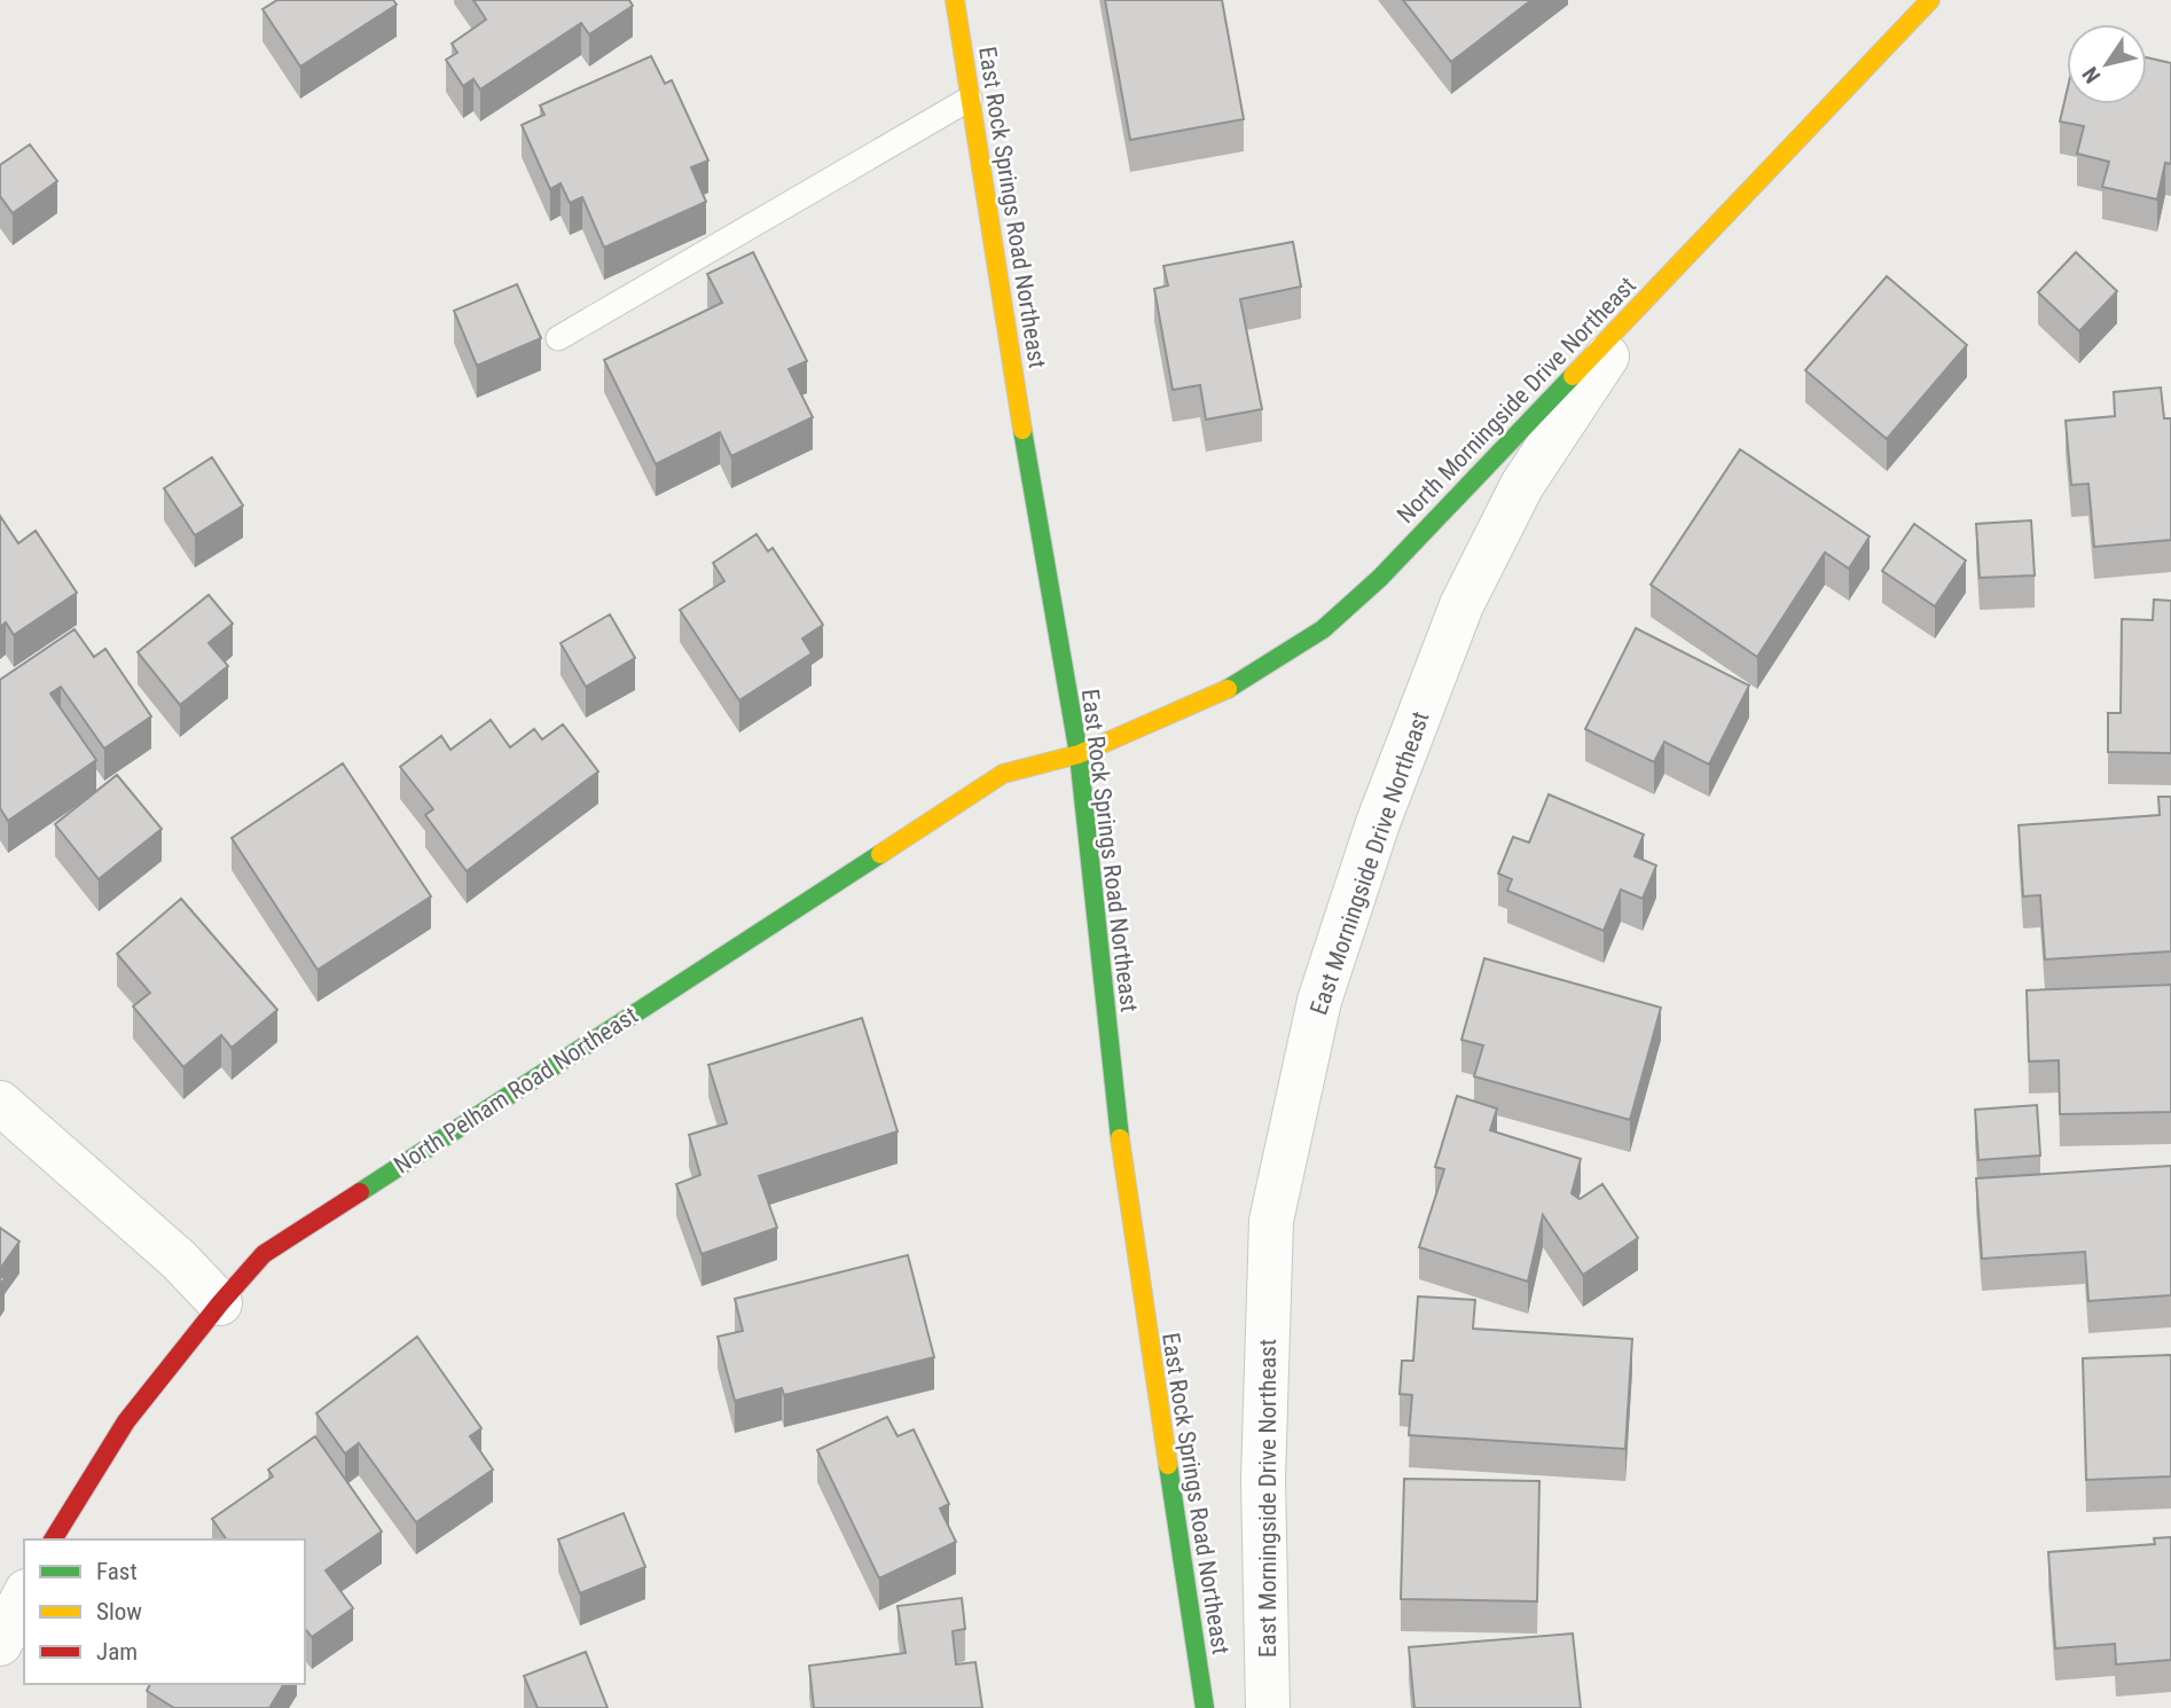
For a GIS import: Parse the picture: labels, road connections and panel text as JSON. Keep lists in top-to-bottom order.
{
  "streets": {
    "street": [
      "East Rock Springs Road Northeast",
      "North Morningside Drive Northeast",
      "East Morningside Drive Northeast",
      "North Pelham Road Northeast"
    ]
  },
  "crossings": [
    ["East Rock Springs Road Northeast", "North Morningside Drive Northeast"],
    ["East Rock Springs Road Northeast", "North Pelham Road Northeast"],
    ["North Morningside Drive Northeast", "East Morningside Drive Northeast"],
    ["North Morningside Drive Northeast", "North Pelham Road Northeast"]
  ],
  "legend": ["Fast", "Slow", "Jam"],
  "north": "bottom left"
}
